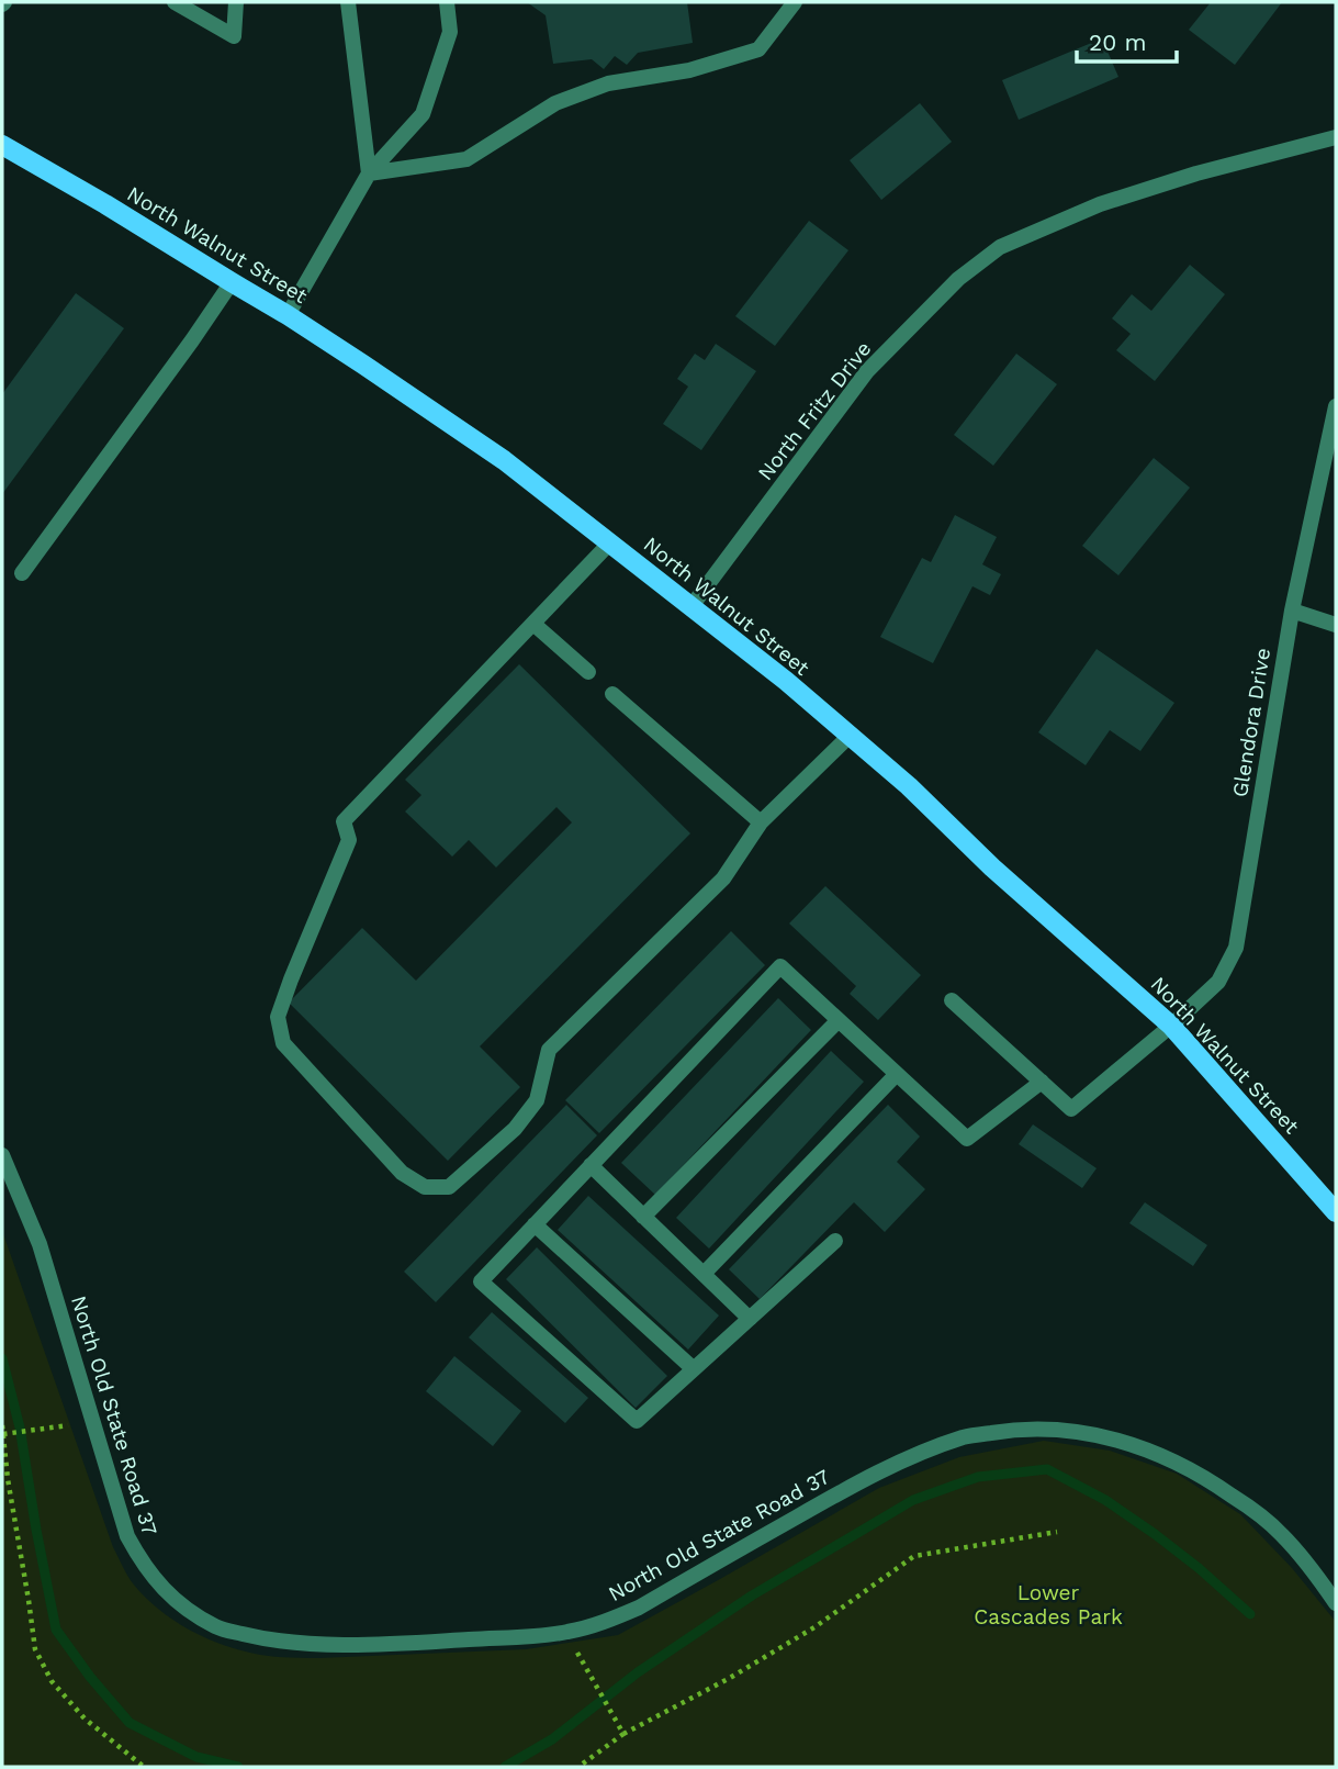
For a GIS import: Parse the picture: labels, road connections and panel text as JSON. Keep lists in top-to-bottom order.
{
  "streets": {
    "main road": ["North Walnut Street"],
    "street": ["North Fritz Drive", "Glendora Drive", "North Old State Road 37"]
  },
  "crossings": [
    ["North Walnut Street", "North Fritz Drive"],
    ["North Walnut Street", "Glendora Drive"]
  ],
  "parks": ["Lower Cascades Park"],
  "scale_bar": "20 m"
}
